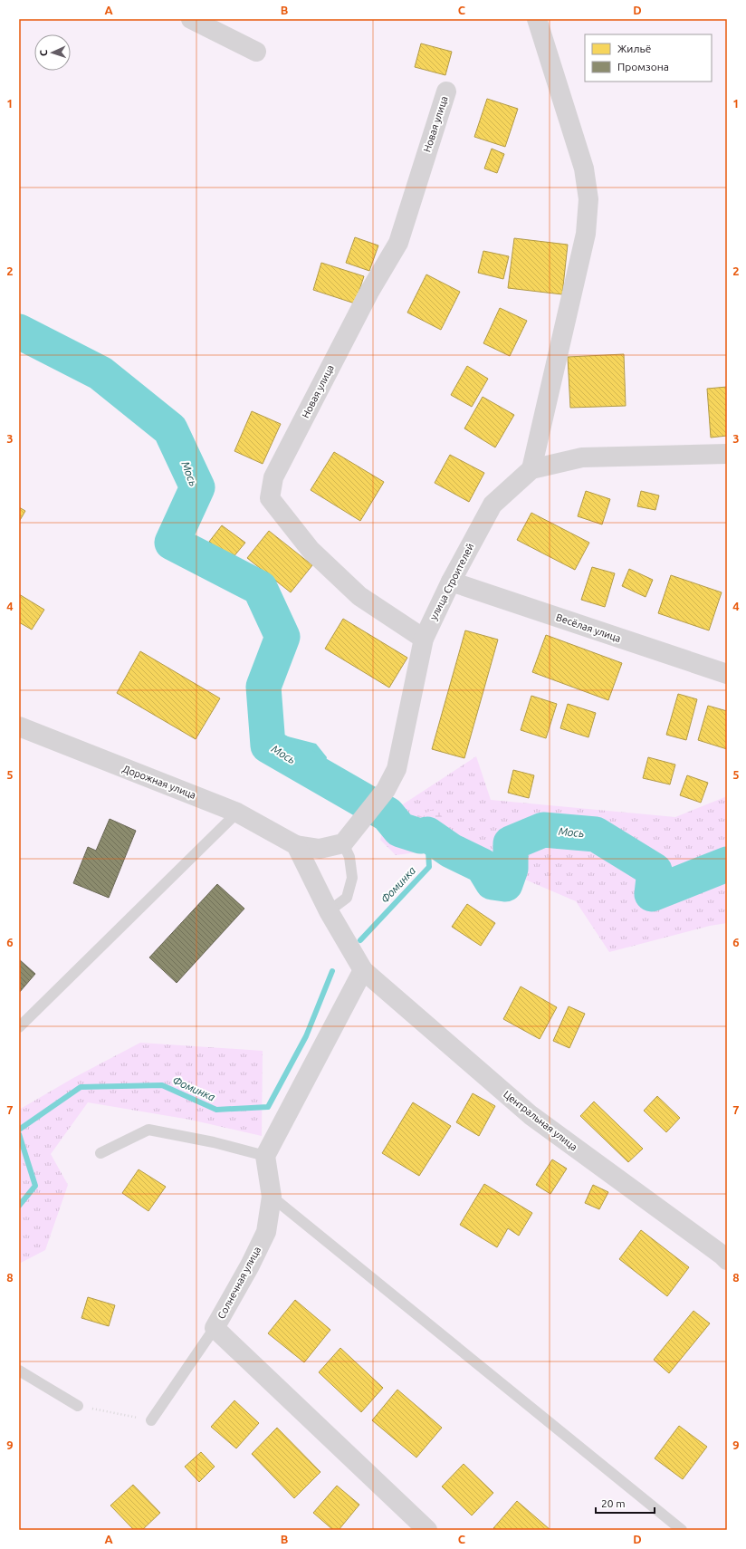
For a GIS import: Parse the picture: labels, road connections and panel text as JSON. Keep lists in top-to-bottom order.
{
  "streets": {
    "street": [
      "Новая улица",
      "улица Строителей",
      "Весёлая улица",
      "Дорожная улица",
      "Центральная улица",
      "Солнечная улица"
    ]
  },
  "crossings": [
    ["Новая улица", "улица Строителей"],
    ["улица Строителей", "Весёлая улица"],
    ["Дорожная улица", "Центральная улица"]
  ],
  "water": ["Мось", "Фоминка"],
  "legend": ["Жильё", "Промзона"],
  "scale_bar": "20 m",
  "north": "left",
  "grid": {
    "columns": [
      "A",
      "B",
      "C",
      "D"
    ],
    "rows": [
      "1",
      "2",
      "3",
      "4",
      "5",
      "6",
      "7",
      "8",
      "9"
    ]
  }
}
